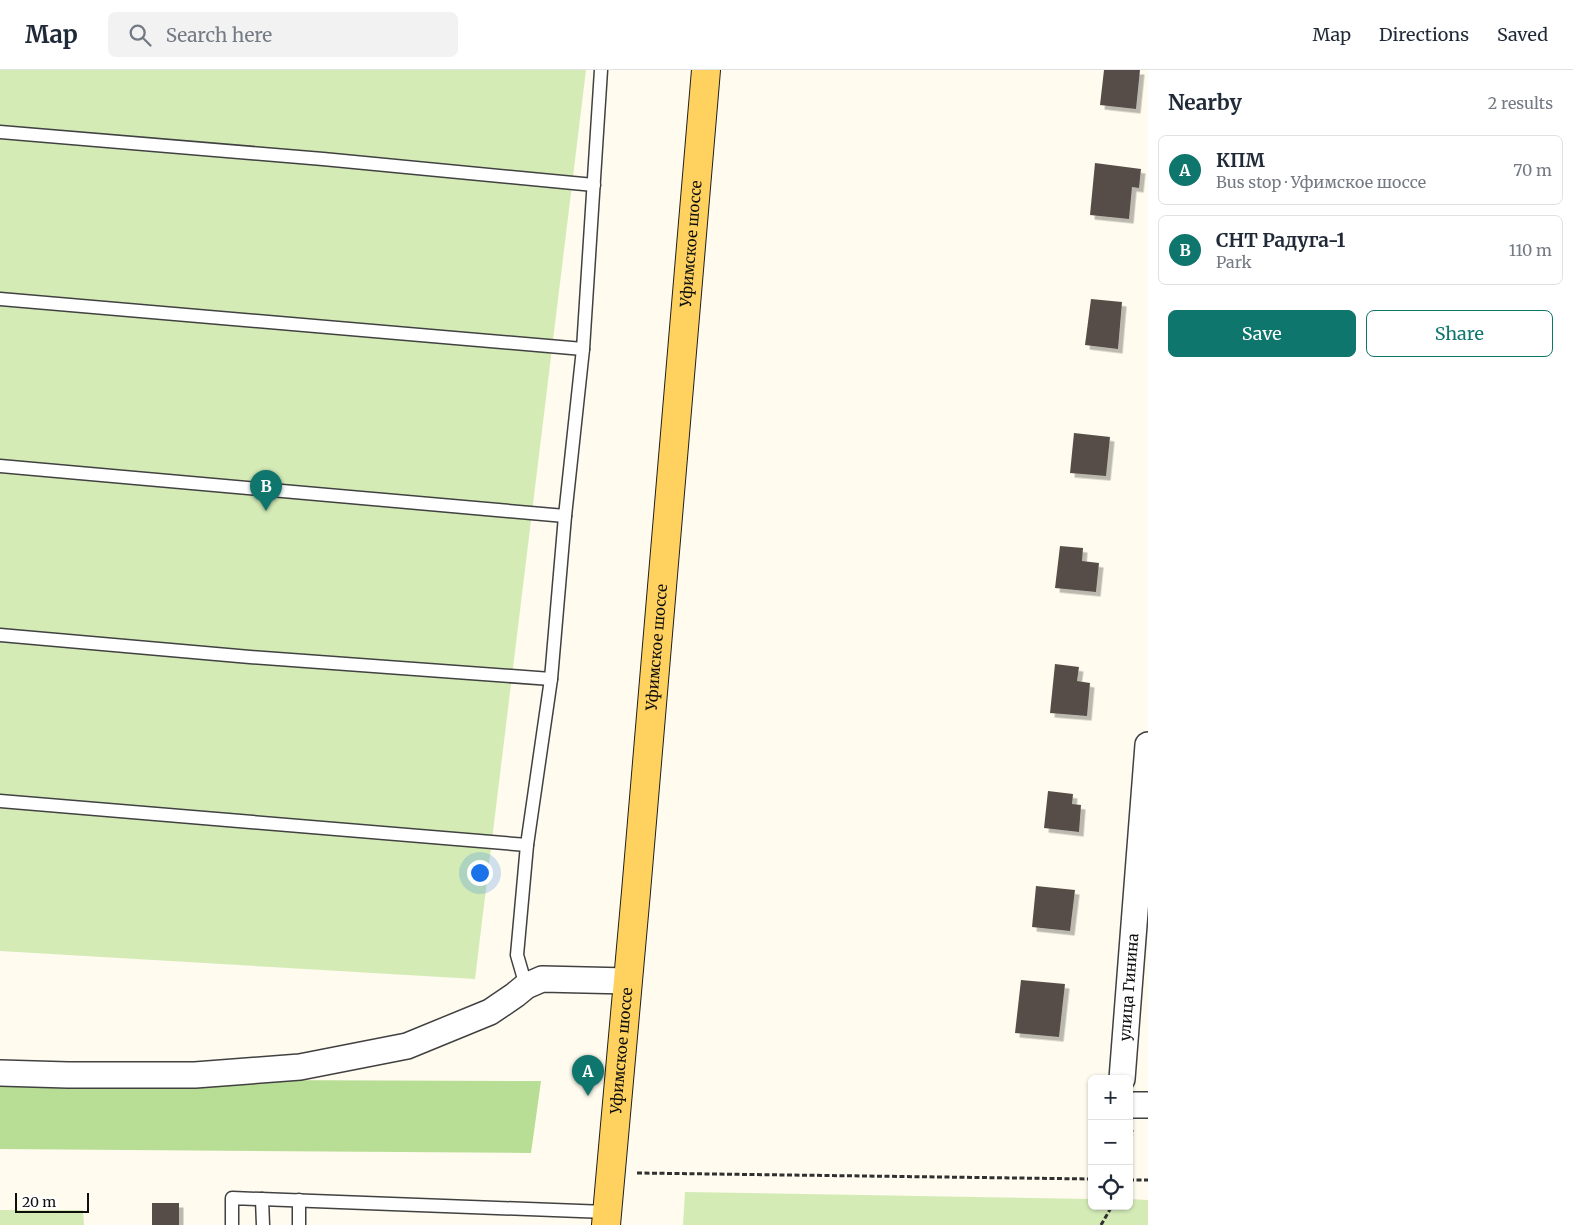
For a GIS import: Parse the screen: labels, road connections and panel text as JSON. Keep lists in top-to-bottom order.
{
  "streets": {
    "main road": ["Уфимское шоссе"],
    "street": ["улица Гинина"]
  },
  "scale_bar": "20 m",
  "page": {
    "header": "Map",
    "search": "Search here",
    "nav": ["Map", "Directions", "Saved"],
    "heading": ["Nearby", "2 results"],
    "list": [
      {
        "mark": "A",
        "name": "КПМ",
        "note": "Bus stop · Уфимское шоссе",
        "value": "70 m"
      },
      {
        "mark": "B",
        "name": "СНТ Радуга-1",
        "note": "Park",
        "value": "110 m"
      }
    ],
    "buttons": ["Save", "Share"],
    "pins": ["B", "A"],
    "map_buttons": ["+", "−"],
    "scale": "20 m"
  }
}
